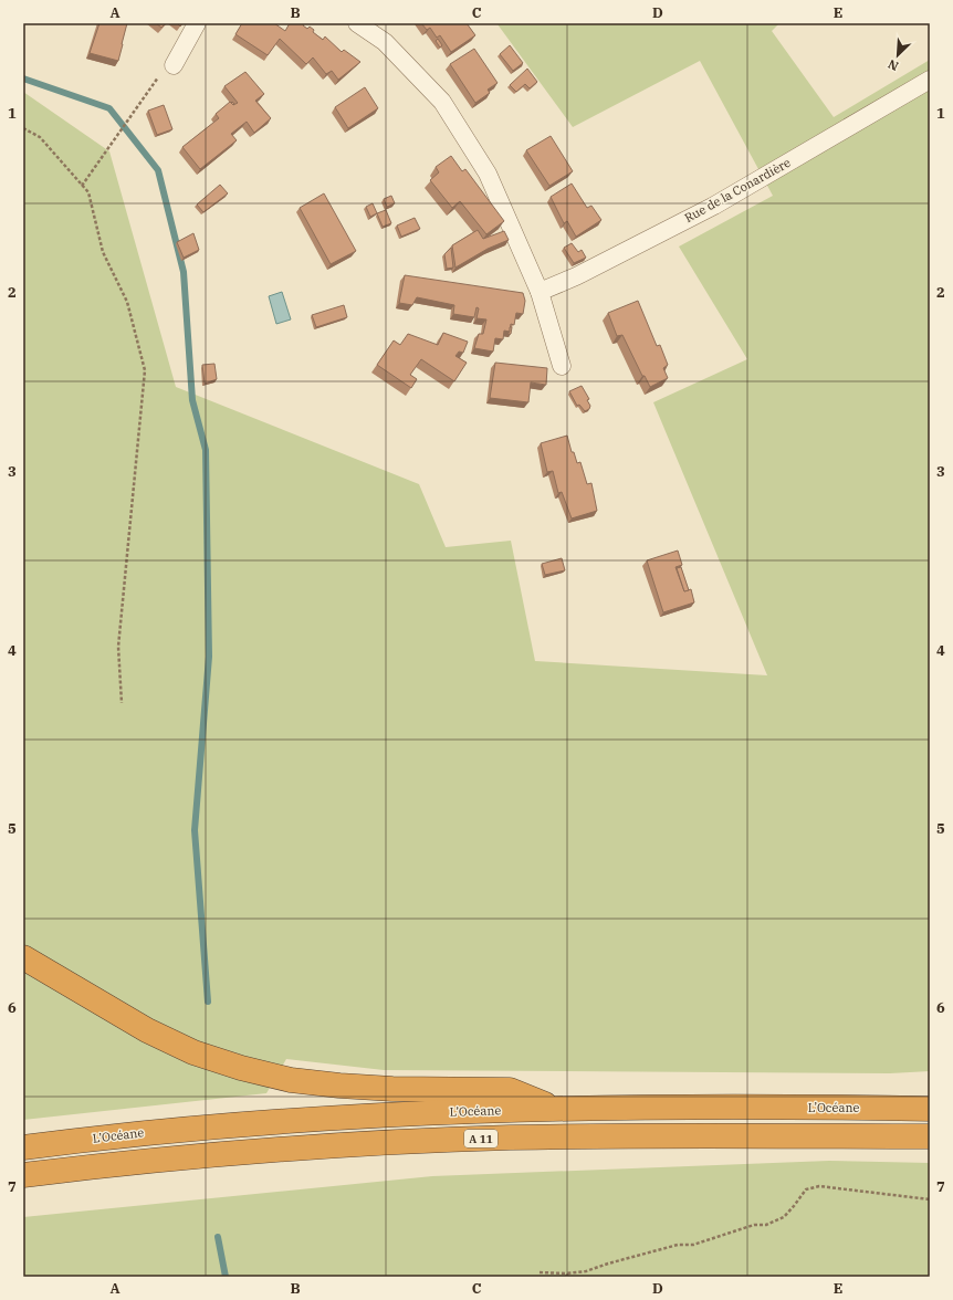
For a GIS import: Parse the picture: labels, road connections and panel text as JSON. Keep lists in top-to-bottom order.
{
  "streets": {
    "highway": ["L’Océane", "A 11"],
    "street": ["Rue de la Conardière"]
  },
  "north": "bottom left",
  "grid": {
    "columns": [
      "A",
      "B",
      "C",
      "D",
      "E"
    ],
    "rows": [
      "1",
      "2",
      "3",
      "4",
      "5",
      "6",
      "7"
    ]
  }
}
